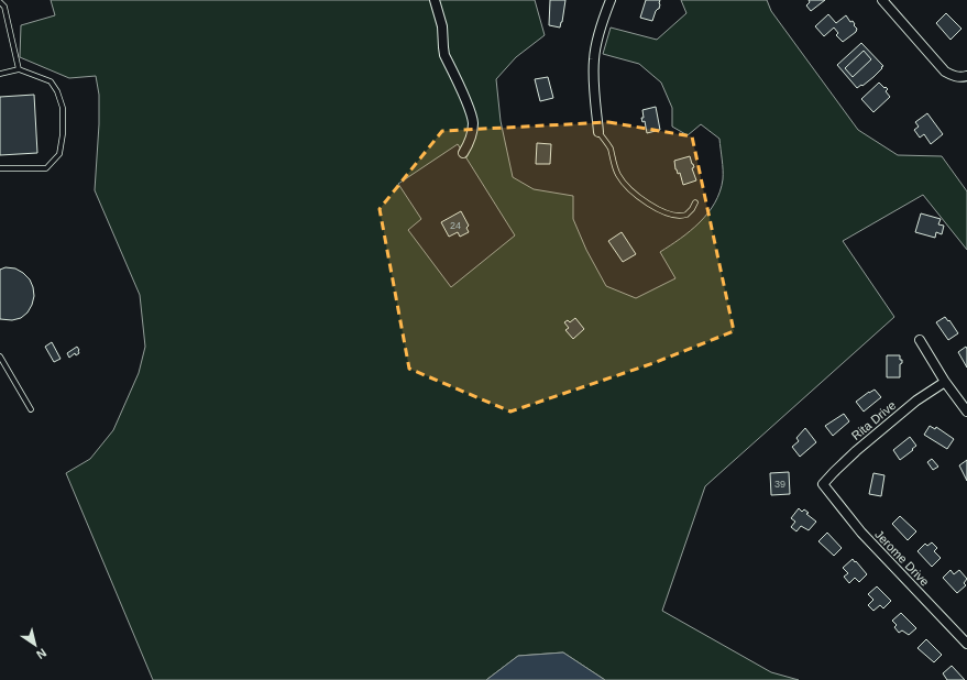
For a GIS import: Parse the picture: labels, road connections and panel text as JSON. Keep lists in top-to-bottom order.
{
  "streets": {
    "street": ["Rita Drive", "Jerome Drive"]
  },
  "crossings": [
    ["Rita Drive", "Jerome Drive"]
  ],
  "house_numbers": ["24", "39"],
  "north": "bottom right"
}
